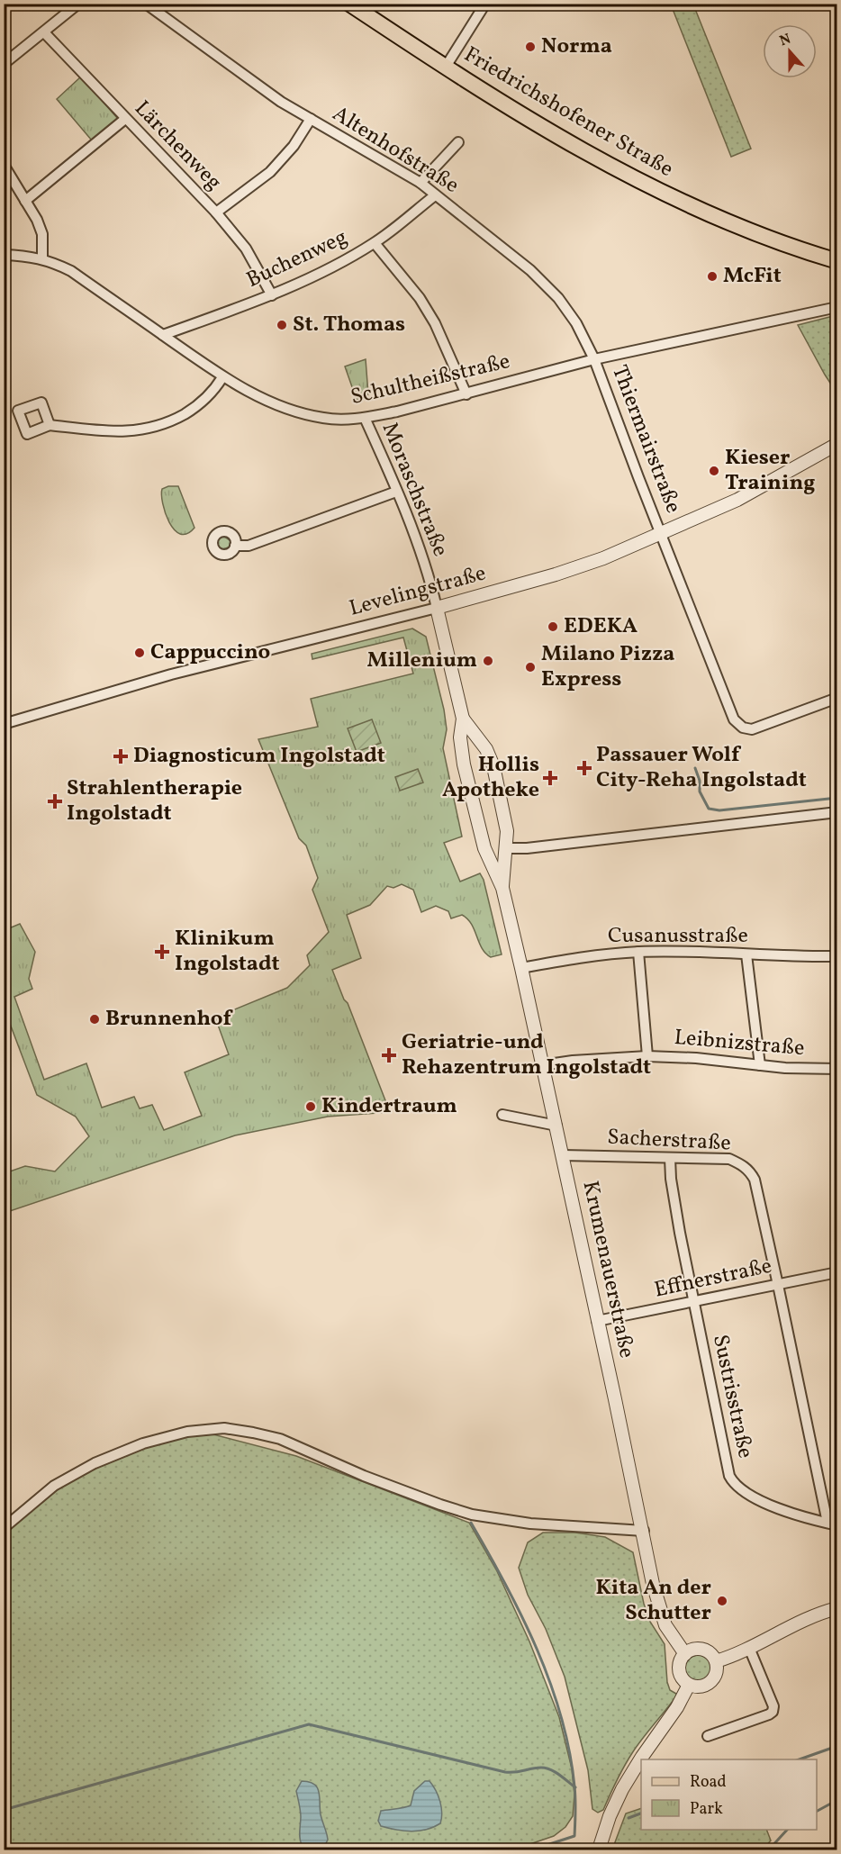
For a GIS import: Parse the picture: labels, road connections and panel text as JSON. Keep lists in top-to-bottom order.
{
  "streets": {
    "main road": ["Friedrichshofener Straße"],
    "street": [
      "Lärchenweg",
      "Altenhofstraße",
      "Buchenweg",
      "Schultheißstraße",
      "Thiermairstraße",
      "Moraschstraße",
      "Levelingstraße",
      "Cusanusstraße",
      "Leibnizstraße",
      "Sacherstraße",
      "Krumenauerstraße",
      "Effnerstraße",
      "Sustrisstraße"
    ]
  },
  "crossings": [
    ["Lärchenweg", "Buchenweg"],
    ["Altenhofstraße", "Buchenweg"],
    ["Altenhofstraße", "Schultheißstraße"],
    ["Altenhofstraße", "Thiermairstraße"],
    ["Buchenweg", "Schultheißstraße"],
    ["Schultheißstraße", "Thiermairstraße"],
    ["Schultheißstraße", "Moraschstraße"],
    ["Thiermairstraße", "Levelingstraße"],
    ["Moraschstraße", "Levelingstraße"],
    ["Moraschstraße", "Krumenauerstraße"],
    ["Levelingstraße", "Krumenauerstraße"],
    ["Cusanusstraße", "Krumenauerstraße"],
    ["Leibnizstraße", "Krumenauerstraße"],
    ["Sacherstraße", "Krumenauerstraße"],
    ["Sacherstraße", "Effnerstraße"],
    ["Sacherstraße", "Sustrisstraße"],
    ["Krumenauerstraße", "Effnerstraße"],
    ["Effnerstraße", "Sustrisstraße"]
  ],
  "places": {
    "other": [
      "Norma",
      "McFit",
      "St. Thomas",
      "Kieser Training",
      "EDEKA",
      "Cappuccino",
      "Millenium",
      "Milano Pizza Express",
      "Brunnenhof",
      "Kindertraum",
      "Kita An der Schutter"
    ],
    "health": [
      "Diagnosticum Ingolstadt",
      "Passauer Wolf City-Reha Ingolstadt",
      "Hollis Apotheke",
      "Strahlentherapie Ingolstadt",
      "Klinikum Ingolstadt",
      "Geriatrie-und Rehazentrum Ingolstadt"
    ]
  },
  "legend": ["Road", "Park"],
  "north": "top"
}
